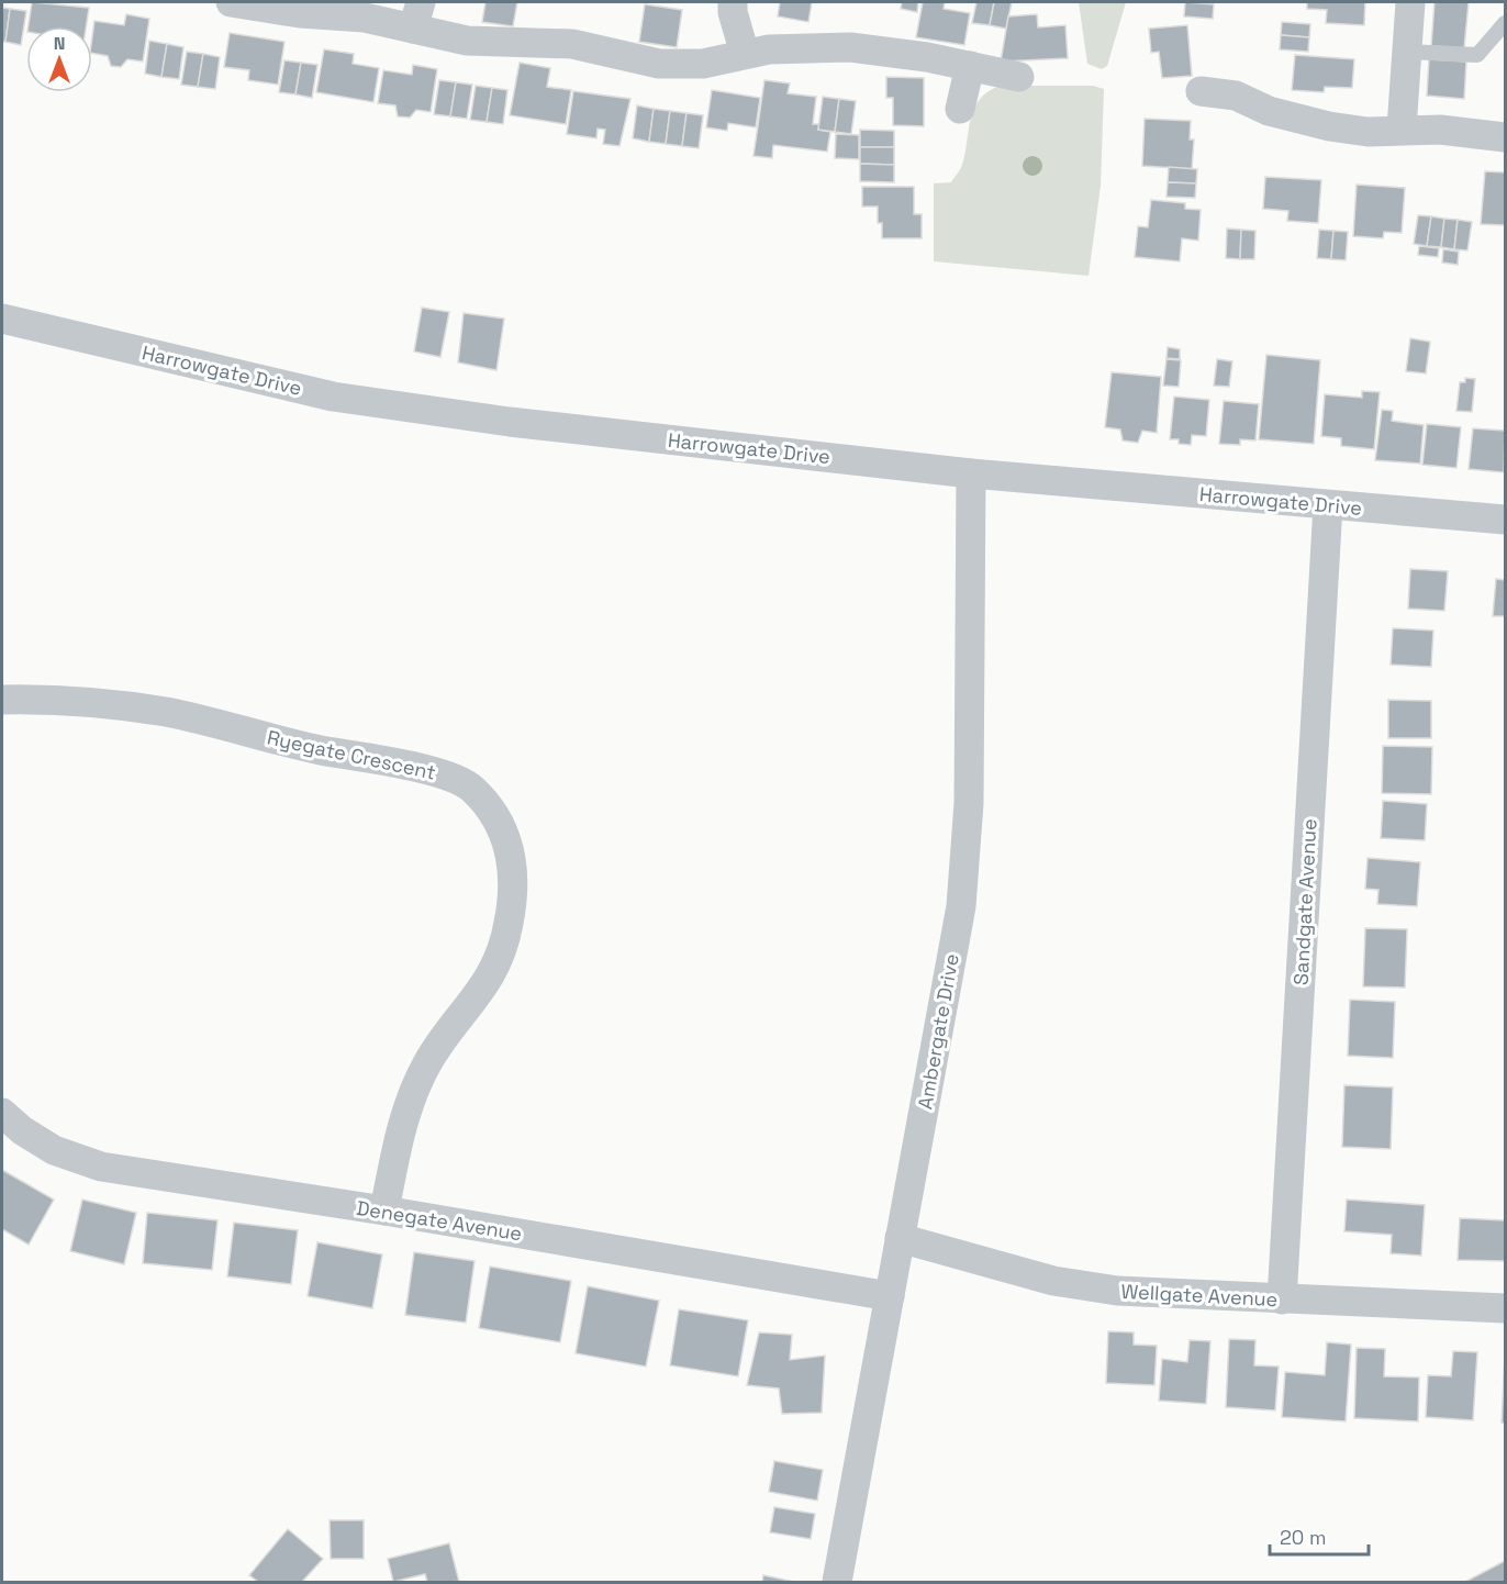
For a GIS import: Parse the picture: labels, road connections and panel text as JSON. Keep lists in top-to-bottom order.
{
  "streets": {
    "street": [
      "Harrowgate Drive",
      "Ryegate Crescent",
      "Sandgate Avenue",
      "Ambergate Drive",
      "Denegate Avenue",
      "Wellgate Avenue"
    ]
  },
  "crossings": [
    ["Harrowgate Drive", "Sandgate Avenue"],
    ["Harrowgate Drive", "Ambergate Drive"],
    ["Ryegate Crescent", "Denegate Avenue"],
    ["Sandgate Avenue", "Wellgate Avenue"],
    ["Ambergate Drive", "Denegate Avenue"],
    ["Ambergate Drive", "Wellgate Avenue"]
  ],
  "scale_bar": "20 m",
  "north": "top"
}
